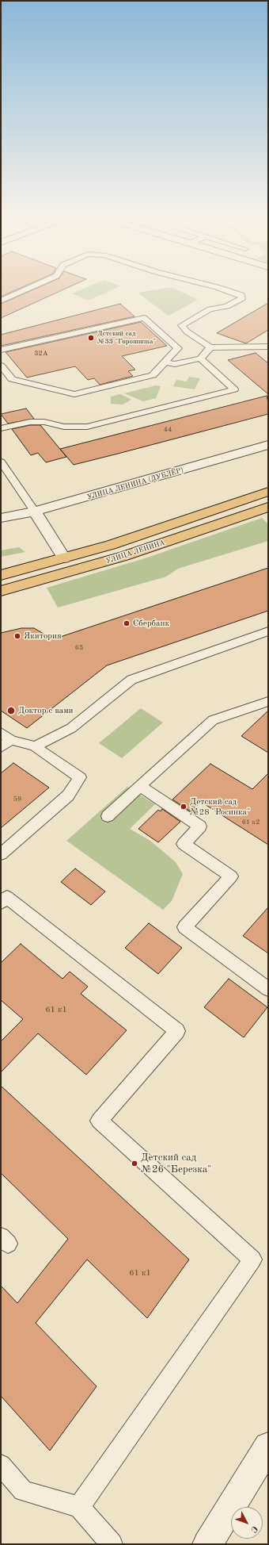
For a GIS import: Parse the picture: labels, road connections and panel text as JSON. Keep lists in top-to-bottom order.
{
  "streets": {
    "main road": ["УЛИЦА ЛЕНИНА"],
    "street": ["УЛИЦА ЛЕНИНА (ДУБЛЁР)"]
  },
  "places": [
    "Детский сад №33 \"Горошинка\"",
    "Сбербанк",
    "Якитория",
    "Доктор с вами",
    "Детский сад №28 \"Росинка\"",
    "Детский сад №26 \"Березка\""
  ],
  "house_numbers": [
    "32А",
    "44",
    "63",
    "59",
    "61 к2",
    "61 к1",
    "61 к1"
  ],
  "north": "bottom right"
}
